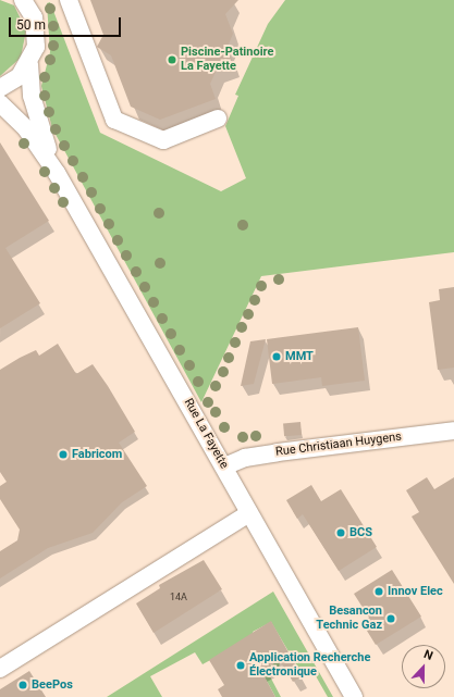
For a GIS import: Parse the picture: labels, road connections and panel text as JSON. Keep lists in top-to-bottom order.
{
  "streets": {
    "street": ["Rue La Fayette", "Rue Christiaan Huygens"]
  },
  "crossings": [
    ["Rue La Fayette", "Rue Christiaan Huygens"]
  ],
  "places": [
    "Piscine-Patinoire La Fayette",
    "MMT",
    "Fabricom",
    "BCS",
    "Innov Elec",
    "Besancon Technic Gaz",
    "Application Recherche Électronique",
    "BeePos"
  ],
  "house_numbers": ["14A"],
  "scale_bar": "50 m",
  "north": "top"
}
